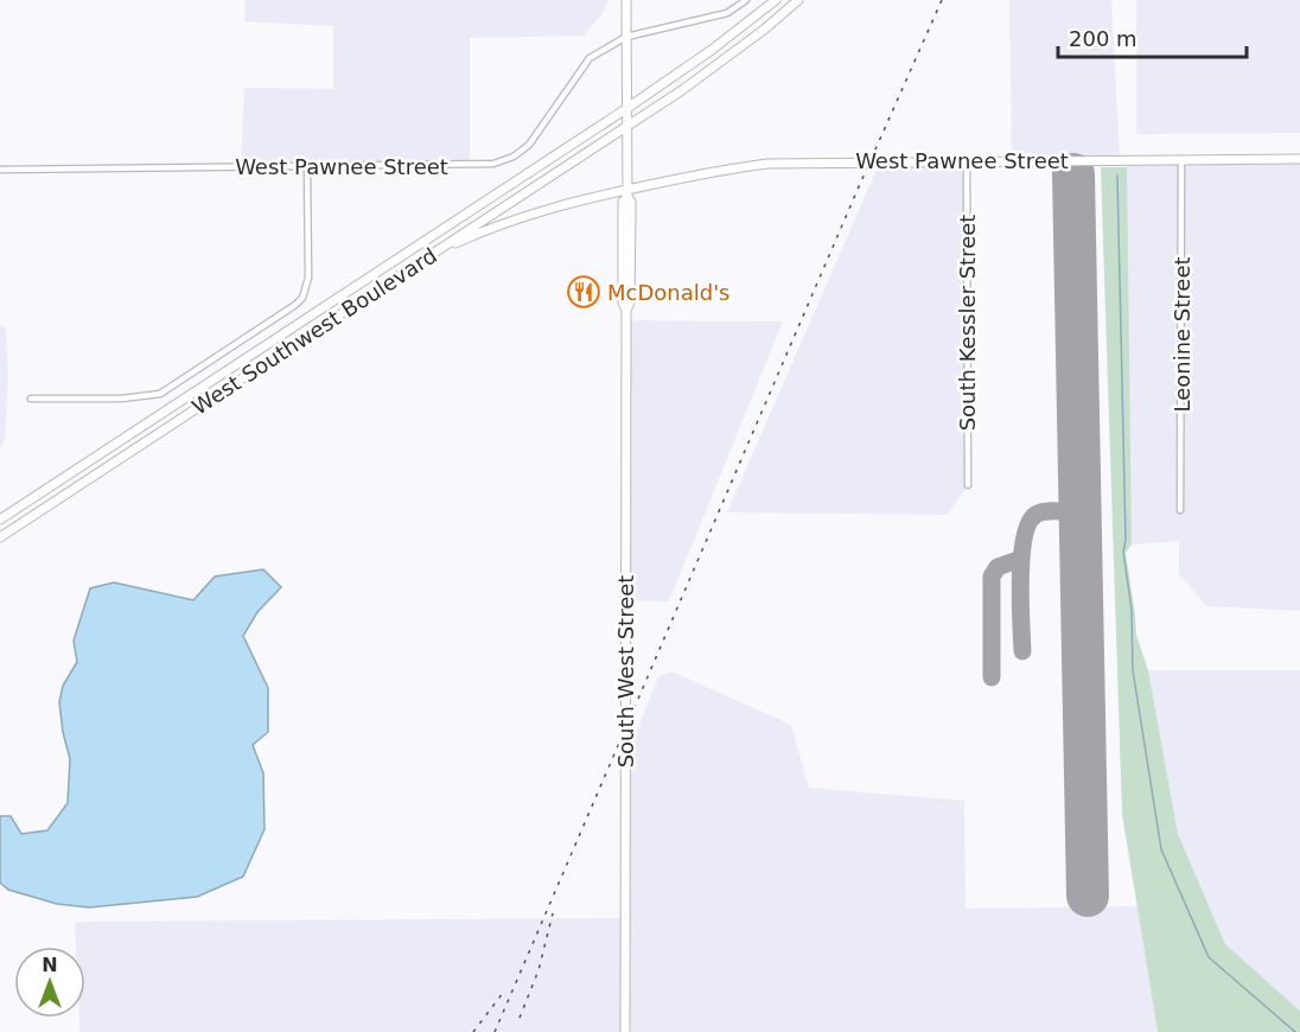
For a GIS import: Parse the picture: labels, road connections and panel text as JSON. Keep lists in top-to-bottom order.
{
  "streets": {
    "main road": ["West Pawnee Street", "West Southwest Boulevard", "South West Street"],
    "street": ["South Kessler Street", "Leonine Street"]
  },
  "crossings": [
    ["West Pawnee Street", "South Kessler Street"],
    ["West Pawnee Street", "West Southwest Boulevard"],
    ["West Pawnee Street", "Leonine Street"],
    ["West Pawnee Street", "South West Street"],
    ["West Southwest Boulevard", "South West Street"]
  ],
  "places": {
    "restaurant": ["McDonald's"]
  },
  "scale_bar": "200 m",
  "north": "top"
}
